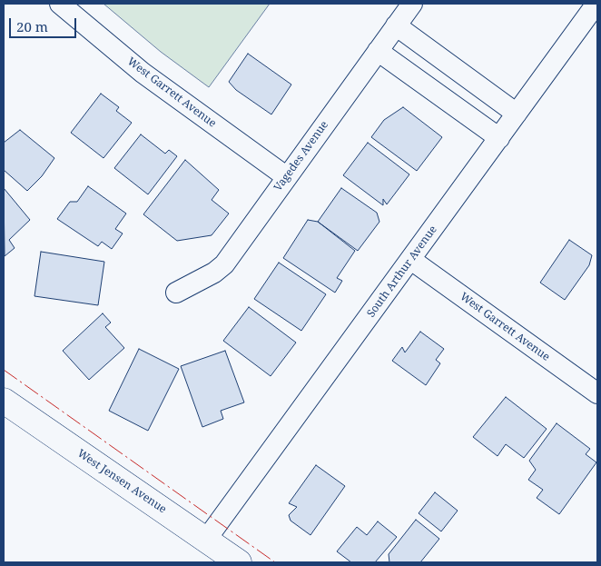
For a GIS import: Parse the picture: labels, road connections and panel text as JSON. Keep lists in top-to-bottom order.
{
  "streets": {
    "street": [
      "West Garrett Avenue",
      "Vagedes Avenue",
      "South Arthur Avenue",
      "West Jensen Avenue"
    ]
  },
  "crossings": [
    ["West Garrett Avenue", "Vagedes Avenue"],
    ["West Garrett Avenue", "South Arthur Avenue"],
    ["South Arthur Avenue", "West Jensen Avenue"]
  ],
  "scale_bar": "20 m"
}
